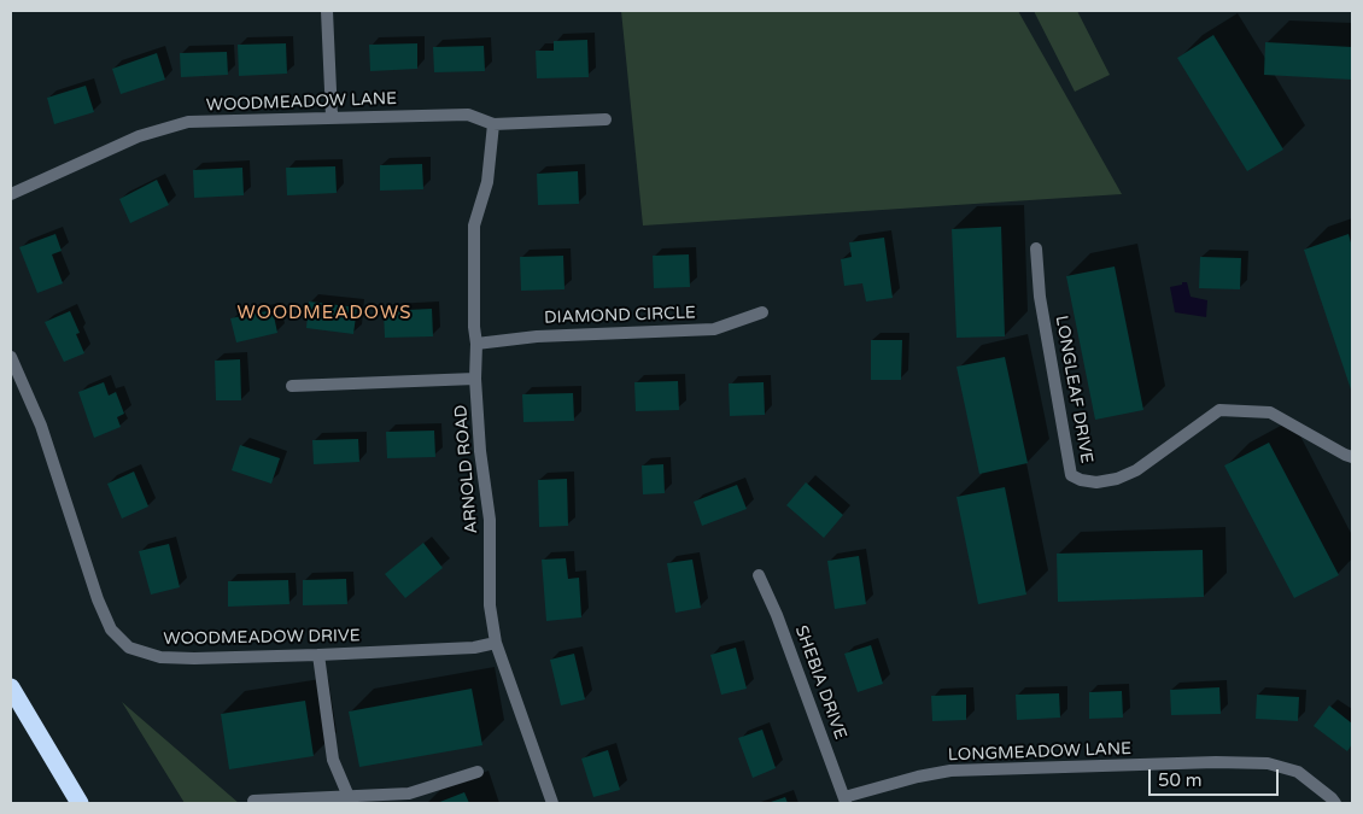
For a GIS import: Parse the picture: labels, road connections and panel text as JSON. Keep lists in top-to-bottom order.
{
  "streets": {
    "street": [
      "WOODMEADOW LANE",
      "DIAMOND CIRCLE",
      "LONGLEAF DRIVE",
      "ARNOLD ROAD",
      "WOODMEADOW DRIVE",
      "SHEBIA DRIVE",
      "LONGMEADOW LANE"
    ]
  },
  "crossings": [
    ["WOODMEADOW LANE", "ARNOLD ROAD"],
    ["DIAMOND CIRCLE", "ARNOLD ROAD"],
    ["ARNOLD ROAD", "WOODMEADOW DRIVE"],
    ["SHEBIA DRIVE", "LONGMEADOW LANE"]
  ],
  "districts": ["WOODMEADOWS"],
  "scale_bar": "50 m"
}
